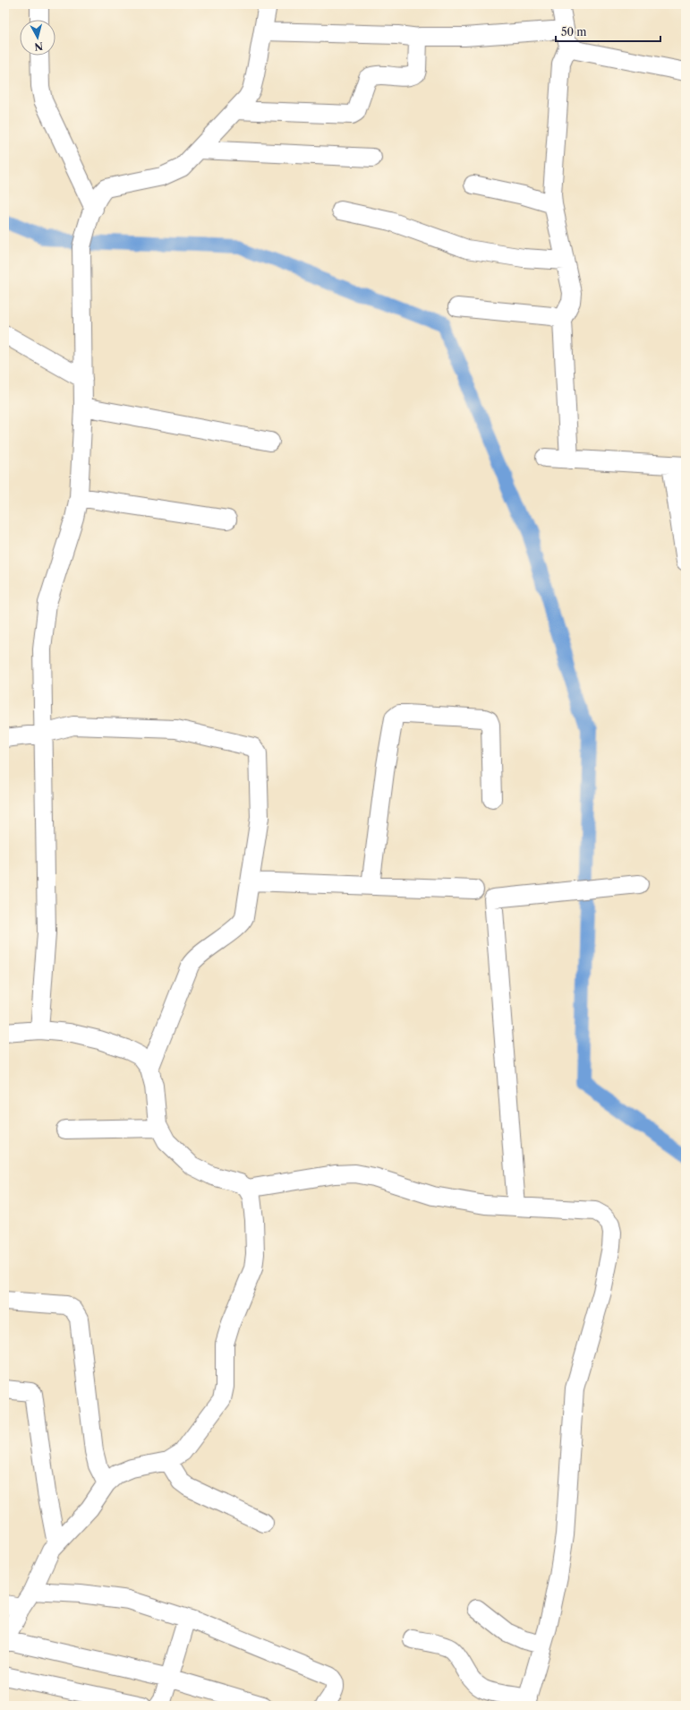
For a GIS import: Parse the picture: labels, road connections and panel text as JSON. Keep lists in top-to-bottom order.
{
  "scale_bar": "50 m",
  "north": "bottom"
}
